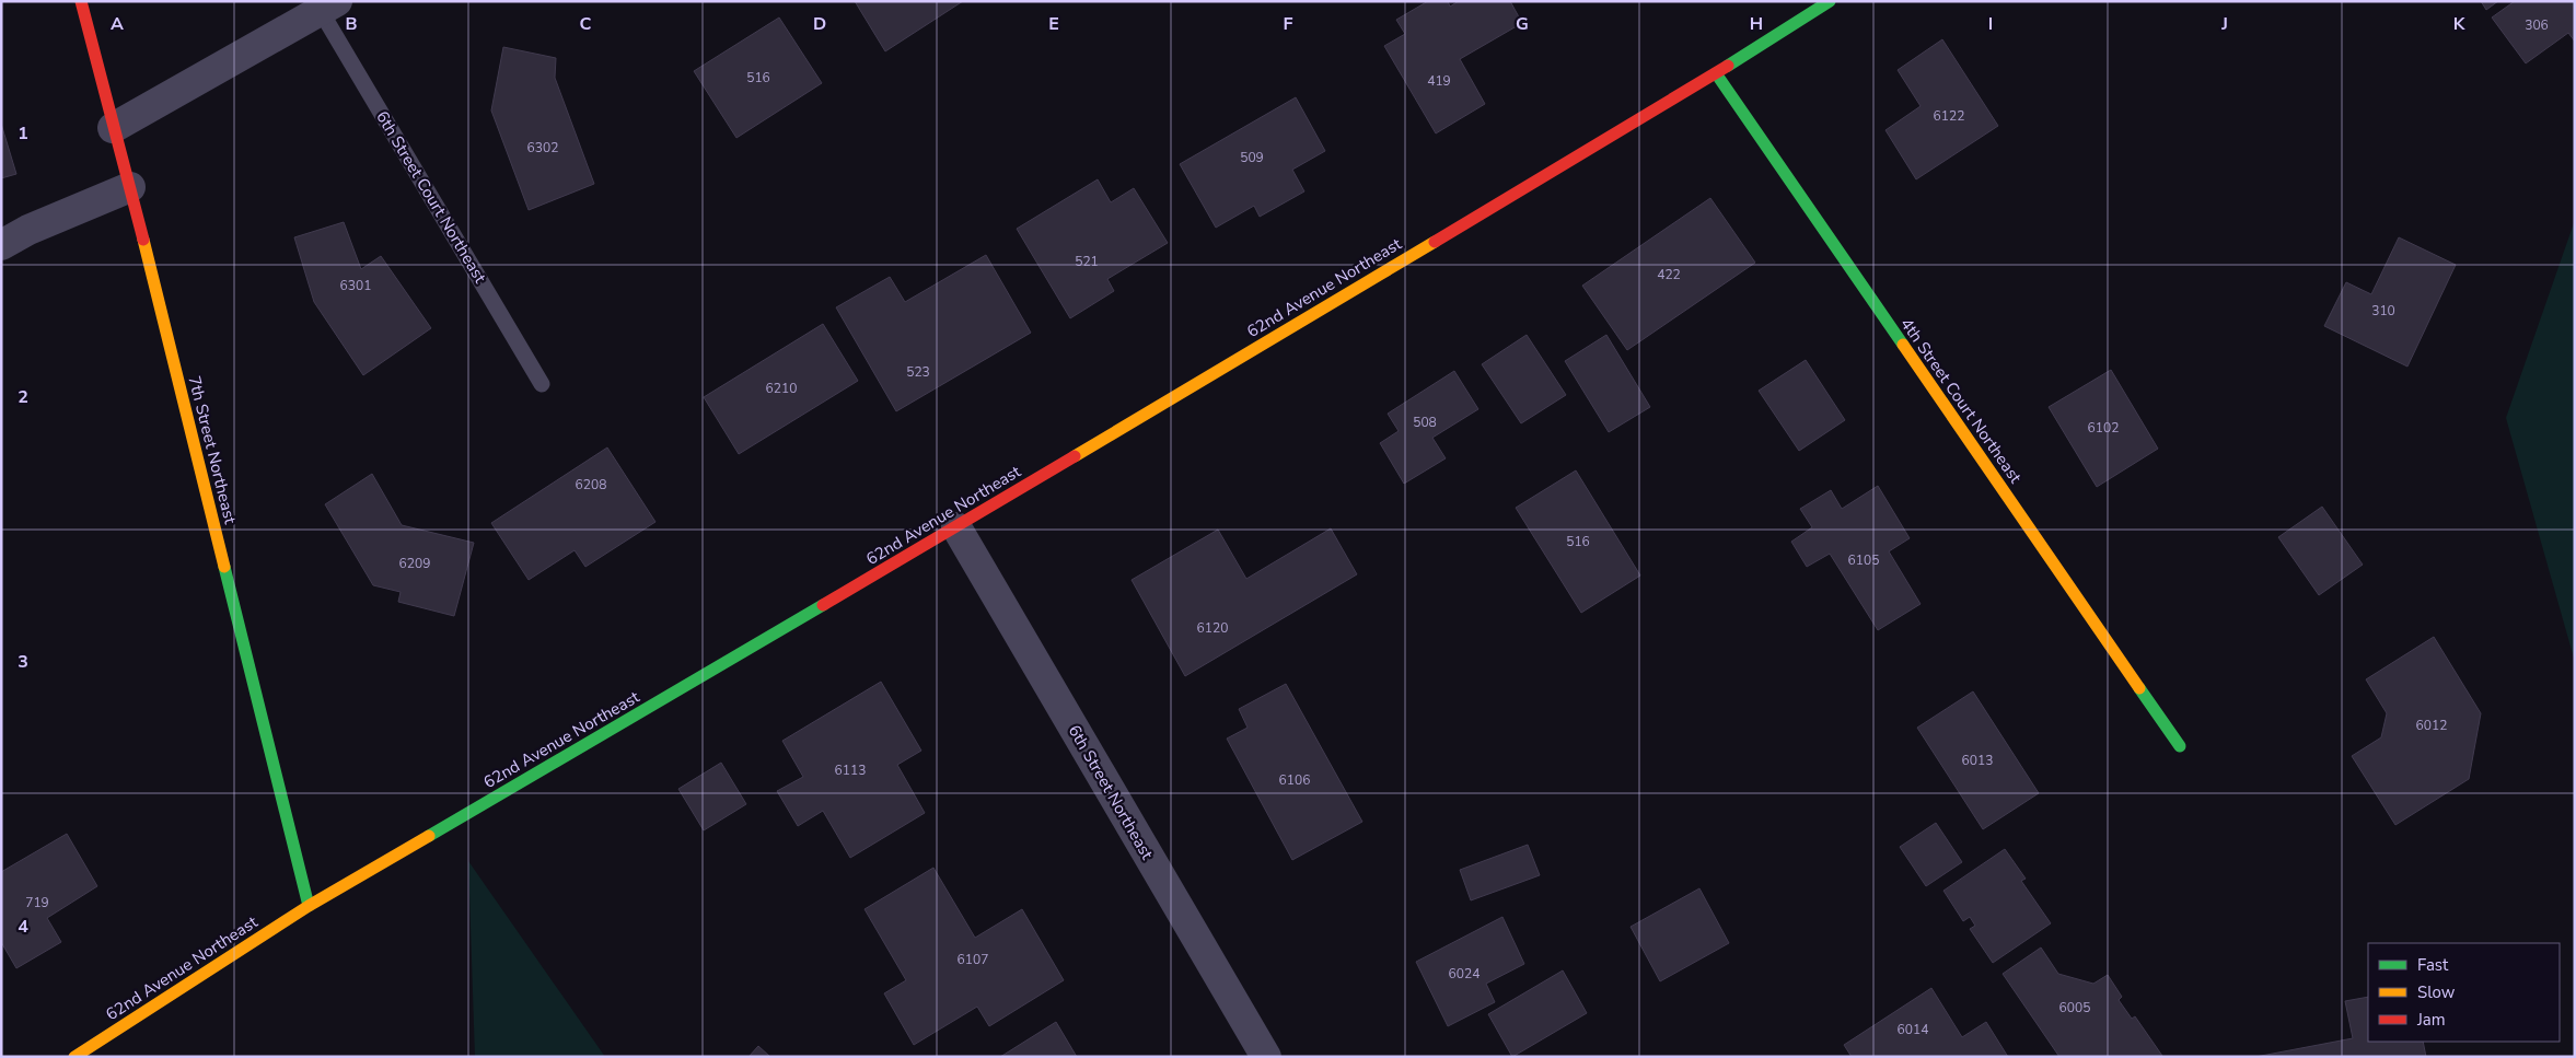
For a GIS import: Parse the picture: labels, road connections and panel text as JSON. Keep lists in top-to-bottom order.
{
  "streets": {
    "street": [
      "62nd Avenue Northeast",
      "4th Street Court Northeast",
      "7th Street Northeast",
      "6th Street Northeast"
    ],
    "lane": ["6th Street Court Northeast"]
  },
  "crossings": [
    ["62nd Avenue Northeast", "4th Street Court Northeast"],
    ["62nd Avenue Northeast", "7th Street Northeast"],
    ["62nd Avenue Northeast", "6th Street Northeast"]
  ],
  "house_numbers": [
    "306",
    "516",
    "419",
    "6122",
    "6302",
    "509",
    "521",
    "422",
    "6301",
    "310",
    "523",
    "6210",
    "508",
    "6102",
    "6208",
    "516",
    "6105",
    "6209",
    "6120",
    "6012",
    "6013",
    "6113",
    "6106",
    "719",
    "6107",
    "6024",
    "6005",
    "6014"
  ],
  "legend": ["Fast", "Slow", "Jam"],
  "grid": {
    "columns": [
      "A",
      "B",
      "C",
      "D",
      "E",
      "F",
      "G",
      "H",
      "I",
      "J",
      "K"
    ],
    "rows": [
      "1",
      "2",
      "3",
      "4"
    ]
  }
}
